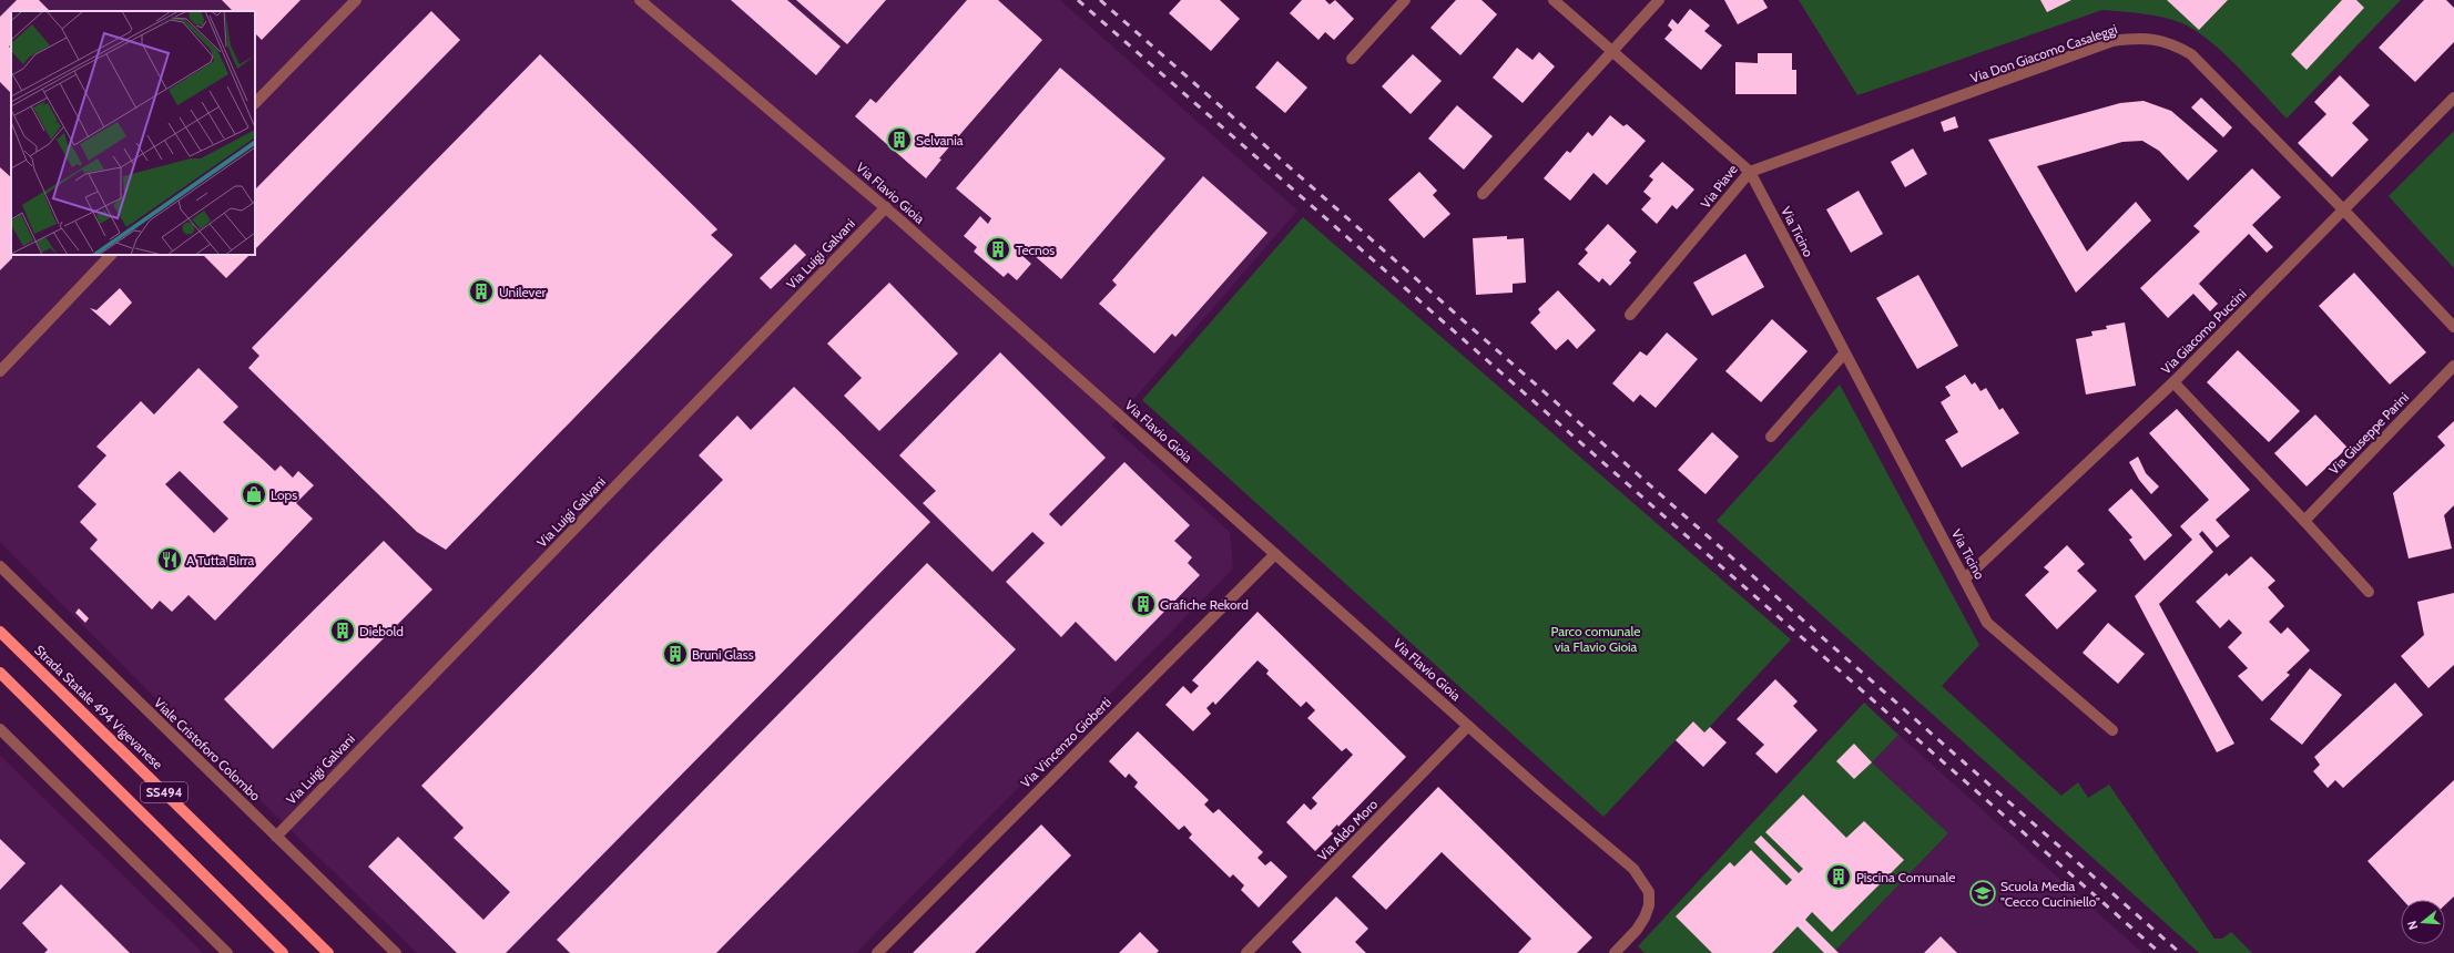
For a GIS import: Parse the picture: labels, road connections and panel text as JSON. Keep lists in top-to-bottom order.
{
  "streets": {
    "main road": ["Strada Statale 494 Vigevanese", "SS494"],
    "street": [
      "Via Don Giacomo Casaleggi",
      "Via Piave",
      "Via Flavio Gioia",
      "Via Ticino",
      "Via Luigi Galvani",
      "Via Giacomo Puccini",
      "Via Giuseppe Parini",
      "Via Vincenzo Gioberti",
      "Viale Cristoforo Colombo",
      "Via Aldo Moro"
    ]
  },
  "crossings": [
    ["Via Don Giacomo Casaleggi", "Via Piave"],
    ["Via Don Giacomo Casaleggi", "Via Ticino"],
    ["Via Don Giacomo Casaleggi", "Via Giacomo Puccini"],
    ["Via Piave", "Via Ticino"],
    ["Via Flavio Gioia", "Via Luigi Galvani"],
    ["Via Flavio Gioia", "Via Vincenzo Gioberti"],
    ["Via Flavio Gioia", "Via Aldo Moro"],
    ["Via Ticino", "Via Giacomo Puccini"],
    ["Via Luigi Galvani", "Viale Cristoforo Colombo"]
  ],
  "parks": ["Parco comunale via Flavio Gioia"],
  "places": {
    "building": [
      "Selvania",
      "Tecnos",
      "Unilever",
      "Grafiche Rekord",
      "Diebold",
      "Bruni Glass",
      "Piscina Comunale"
    ],
    "shop": ["Lops"],
    "restaurant": ["A Tutta Birra"],
    "school or university": ["Scuola Media \"Cecco Cuciniello\""]
  },
  "north": "left"
}
